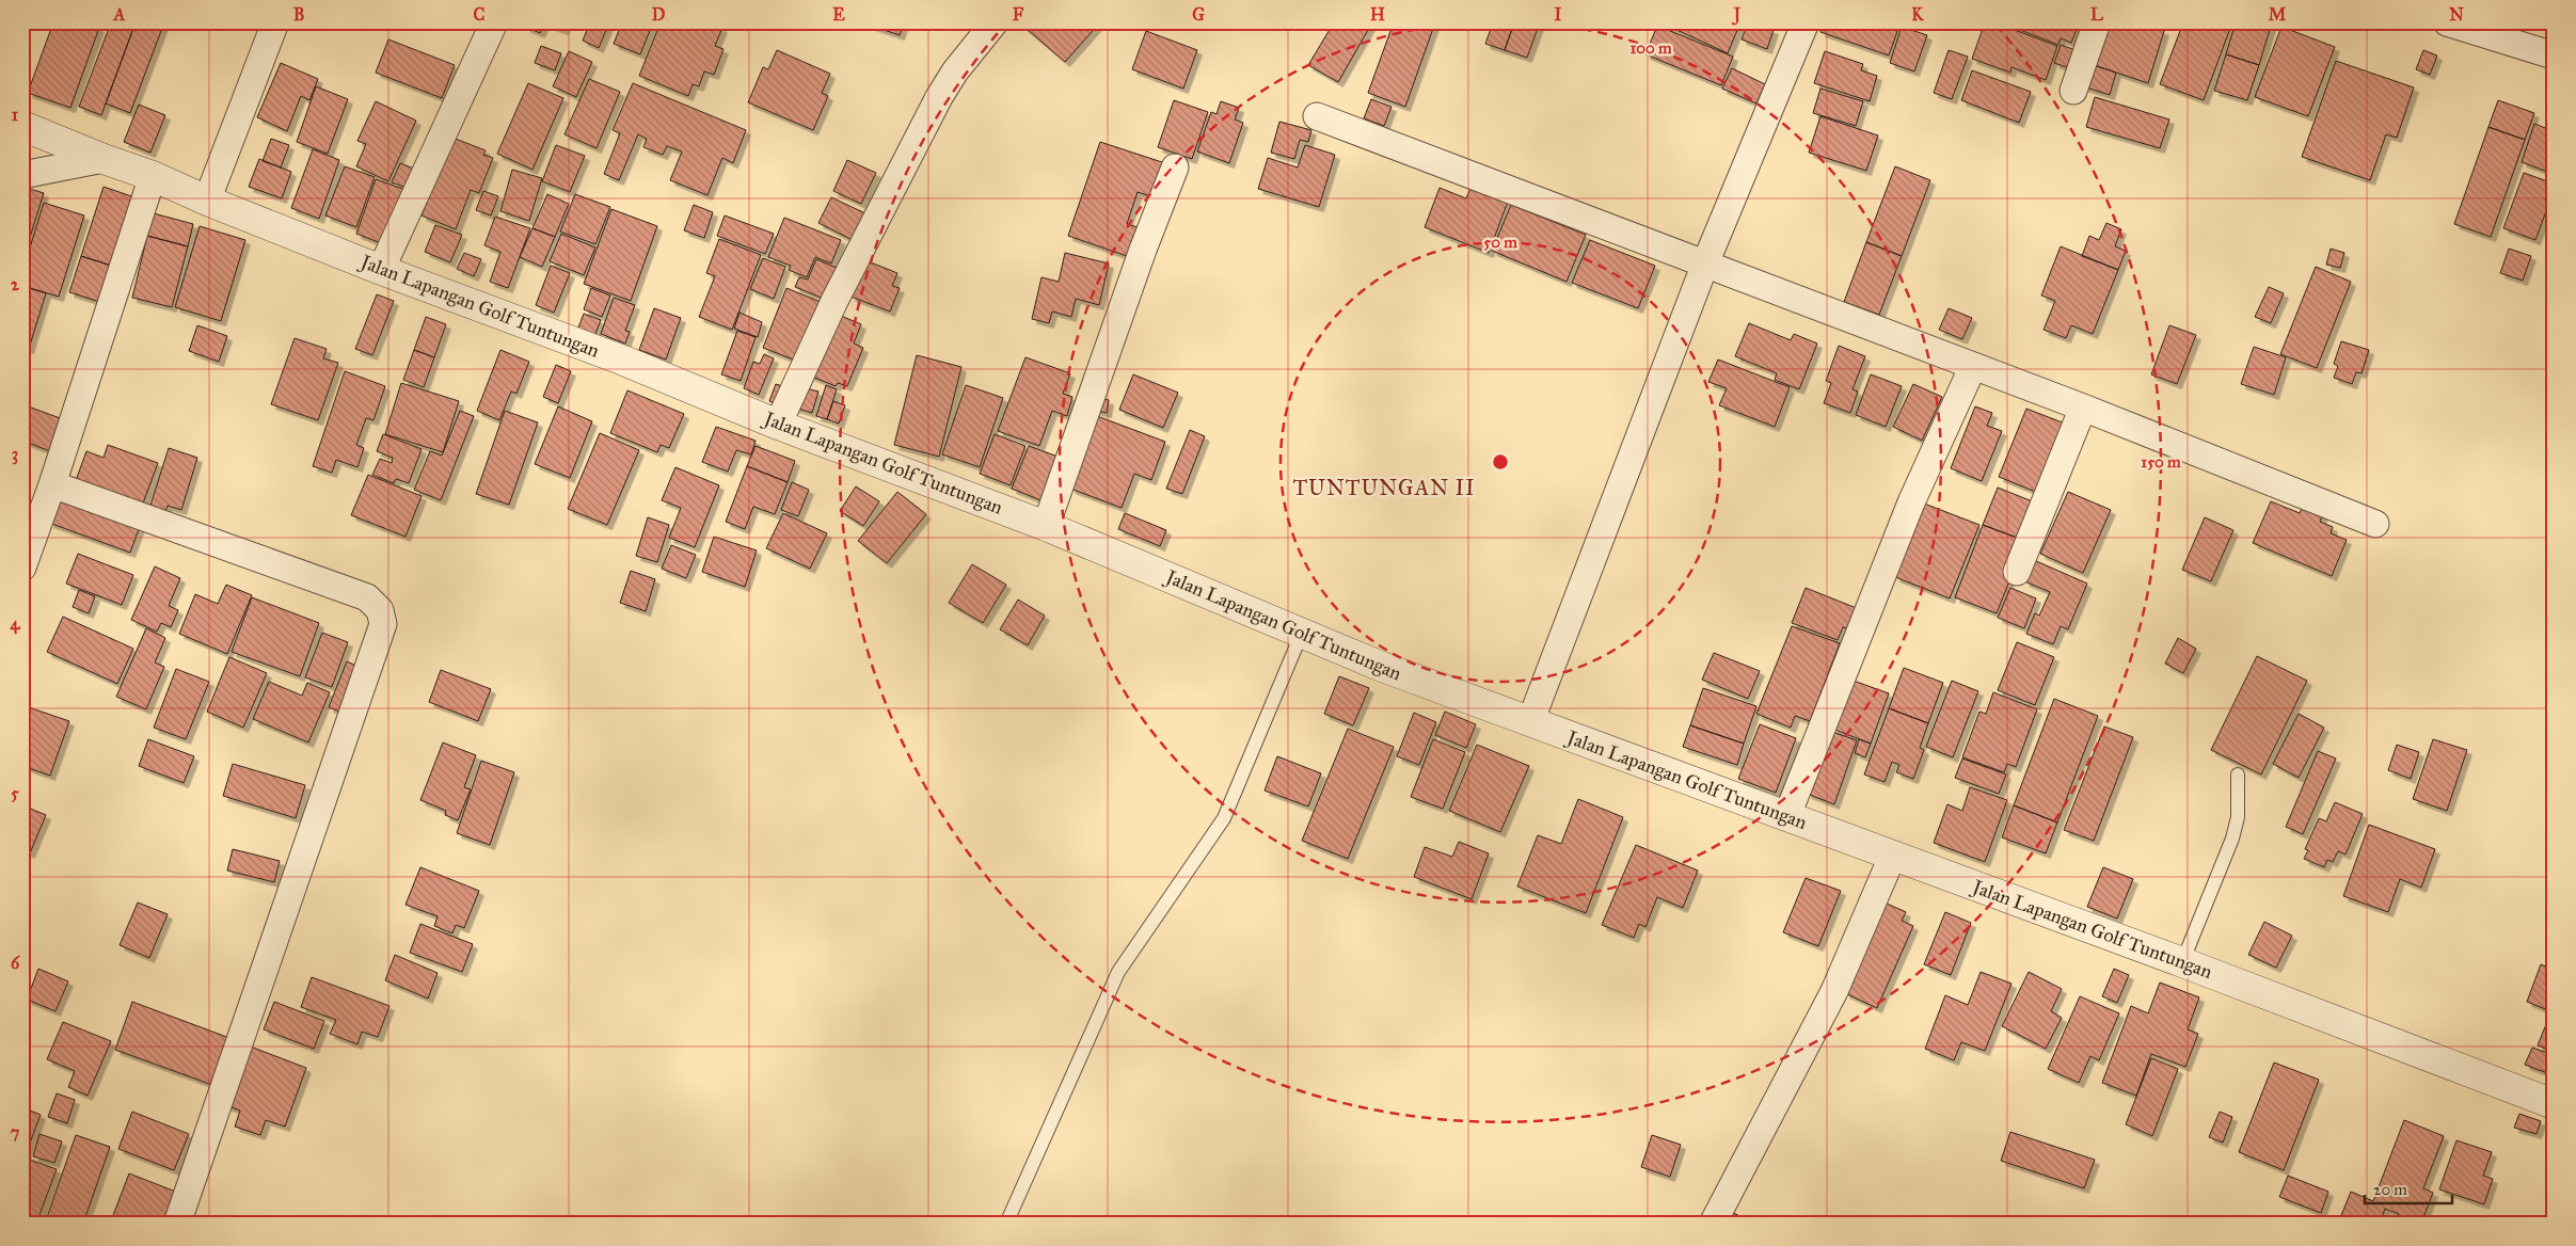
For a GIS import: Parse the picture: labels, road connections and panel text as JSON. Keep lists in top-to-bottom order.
{
  "streets": {
    "street": ["Jalan Lapangan Golf Tuntungan"]
  },
  "districts": ["TUNTUNGAN II"],
  "scale_bar": "20 m",
  "grid": {
    "columns": [
      "A",
      "B",
      "C",
      "D",
      "E",
      "F",
      "G",
      "H",
      "I",
      "J",
      "K",
      "L",
      "M",
      "N"
    ],
    "rows": [
      "1",
      "2",
      "3",
      "4",
      "5",
      "6",
      "7"
    ]
  },
  "rings": ["100 m", "50 m", "150 m"]
}
